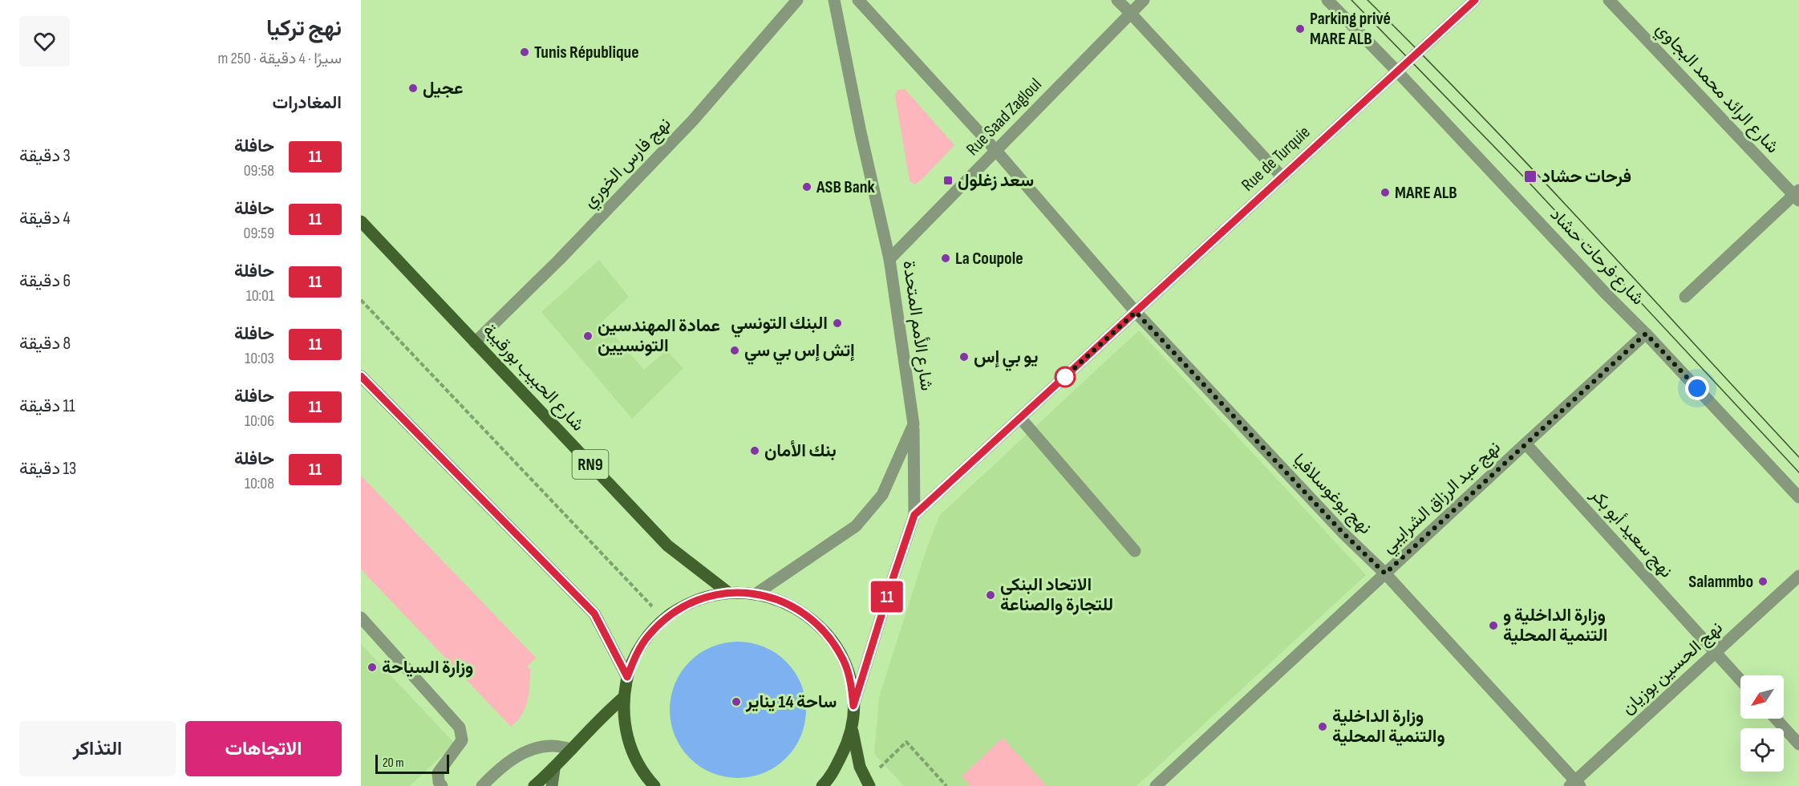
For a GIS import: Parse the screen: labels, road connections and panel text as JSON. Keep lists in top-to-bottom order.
{
  "streets": {
    "main road": ["شارع الحبيب بورقيبة", "RN9"],
    "street": [
      "شارع الرائد محمد البجاوي",
      "Rue Saad Zagloul",
      "Rue de Turquie",
      "نهج فارس الخوري",
      "شارع فرحات حشاد",
      "شارع الأمم المتحدة",
      "نهج يوغوسلافيا",
      "نهج عبد الرزاق الشرايبي",
      "نهج سعيد أبو بكر",
      "نهج الحسين بوزيان"
    ]
  },
  "crossings": [
    ["Rue Saad Zagloul", "شارع الأمم المتحدة"],
    ["Rue Saad Zagloul", "نهج يوغوسلافيا"],
    ["Rue de Turquie", "شارع فرحات حشاد"],
    ["Rue de Turquie", "شارع الأمم المتحدة"],
    ["Rue de Turquie", "نهج يوغوسلافيا"],
    ["نهج فارس الخوري", "شارع الحبيب بورقيبة"],
    ["شارع فرحات حشاد", "نهج عبد الرزاق الشرايبي"],
    ["نهج يوغوسلافيا", "نهج عبد الرزاق الشرايبي"],
    ["نهج يوغوسلافيا", "نهج الحسين بوزيان"],
    ["نهج عبد الرزاق الشرايبي", "نهج سعيد أبو بكر"],
    ["نهج سعيد أبو بكر", "نهج الحسين بوزيان"]
  ],
  "places": {
    "other": [
      "Parking privé MARE ALB",
      "Tunis République",
      "عجيل",
      "ASB Bank",
      "MARE ALB",
      "La Coupole",
      "البنك التونسي",
      "عمادة المهندسين التونسيين",
      "إتش إس بي سي",
      "يو بي إس",
      "بنك الأمان",
      "Salammbo",
      "الاتحاد البنكي للتجارة والصناعة",
      "وزارة الداخلية و التنمية المحلية",
      "وزارة السياحة",
      "ساحة 14 يناير",
      "وزارة الداخلية والتنمية المحلية"
    ],
    "transit": ["فرحات حشاد", "سعد زغلول"]
  },
  "lines": ["bus line 11"],
  "scale_bar": "20 m",
  "north": "bottom left",
  "page": {
    "on_map": "11",
    "heading": [
      ["نهج تركيا", "سيرًا · 4 دقيقة · 250 m"],
      "المغادرات"
    ],
    "list": [
      {
        "mark": "11",
        "name": "حافلة",
        "note": "09:58",
        "value": "3 دقيقة"
      },
      {
        "mark": "11",
        "name": "حافلة",
        "note": "09:59",
        "value": "4 دقيقة"
      },
      {
        "mark": "11",
        "name": "حافلة",
        "note": "10:01",
        "value": "6 دقيقة"
      },
      {
        "mark": "11",
        "name": "حافلة",
        "note": "10:03",
        "value": "8 دقيقة"
      },
      {
        "mark": "11",
        "name": "حافلة",
        "note": "10:06",
        "value": "11 دقيقة"
      },
      {
        "mark": "11",
        "name": "حافلة",
        "note": "10:08",
        "value": "13 دقيقة"
      }
    ],
    "buttons": ["الاتجاهات", "التذاكر"],
    "scale": "20 m"
  }
}
